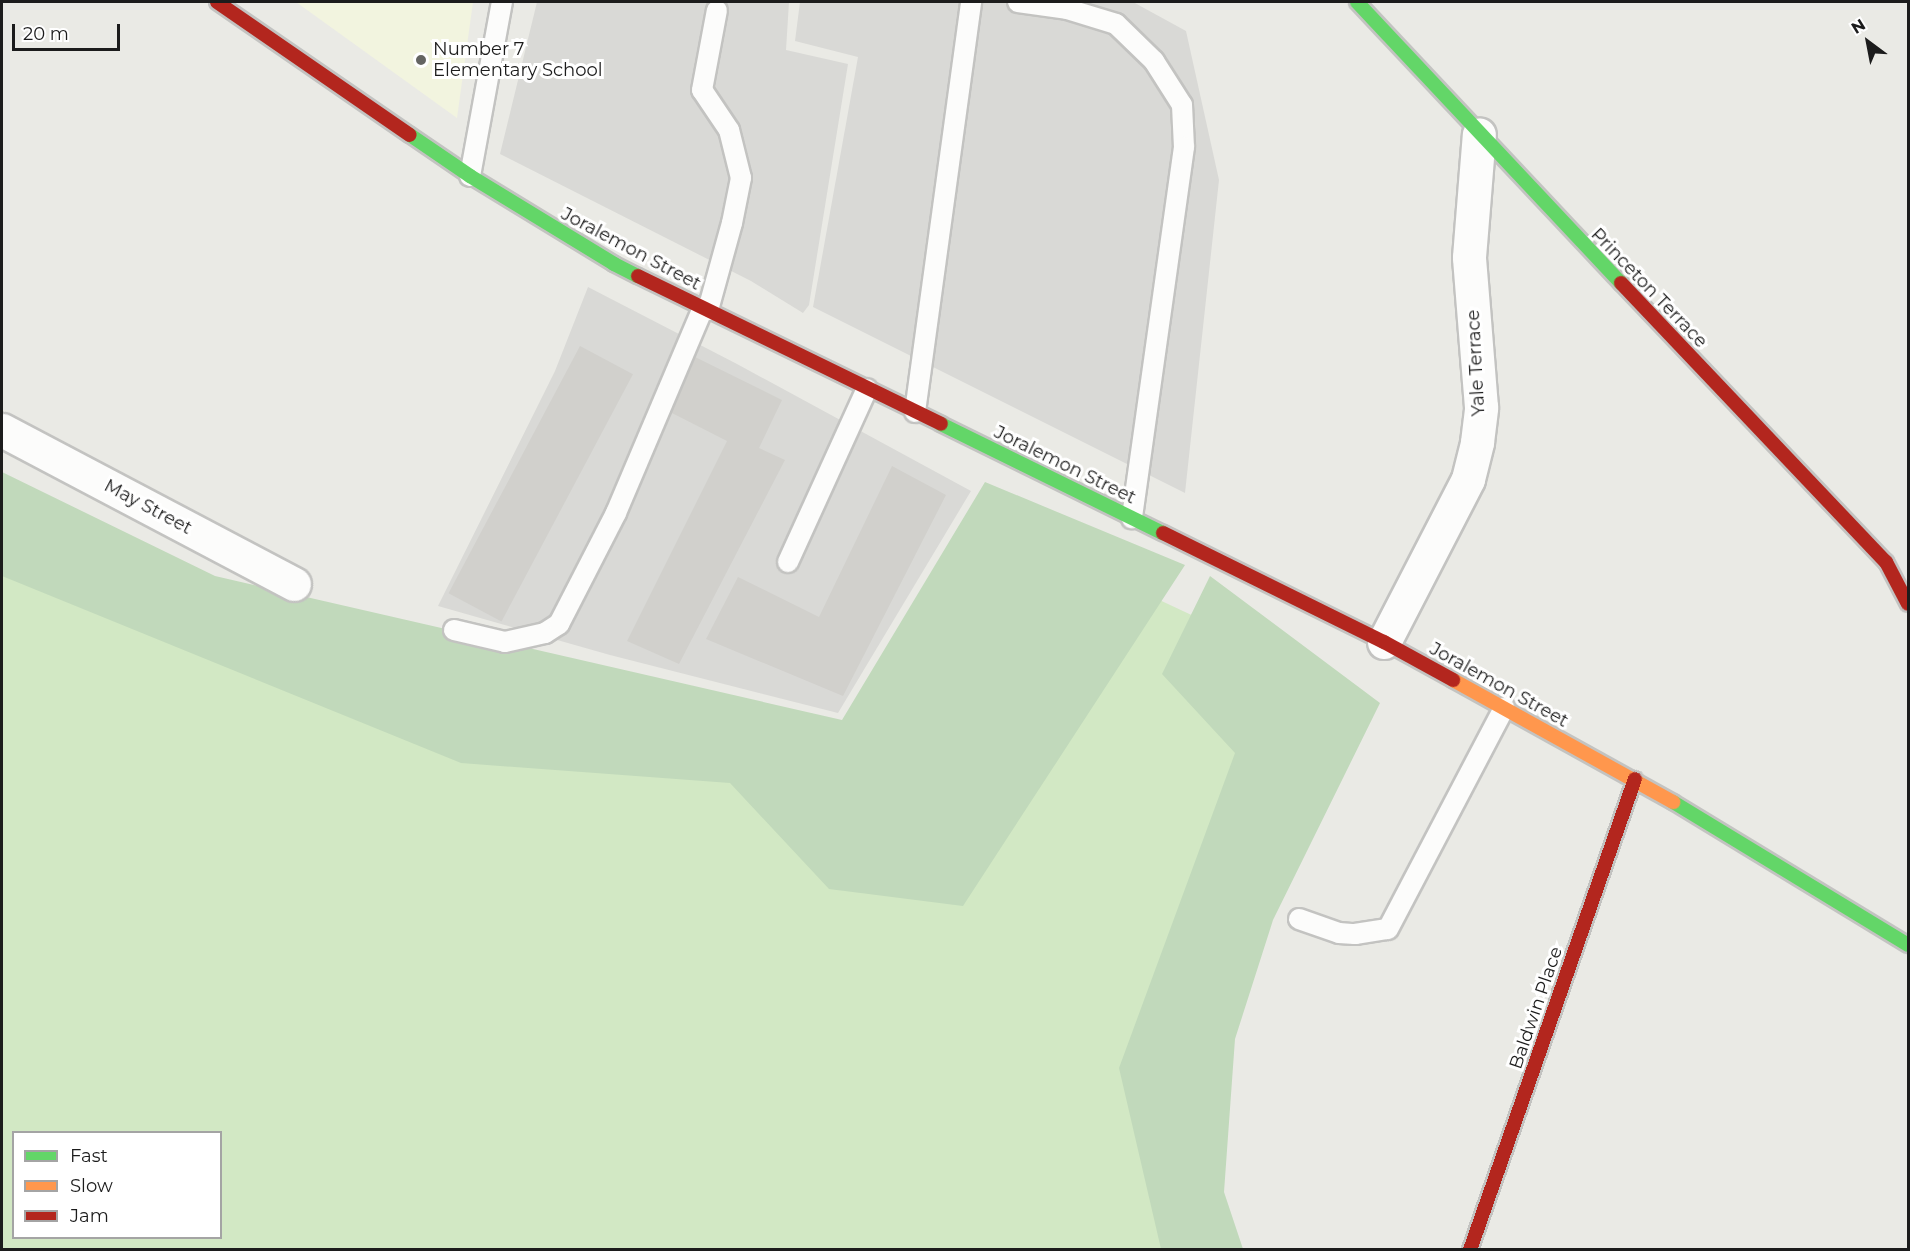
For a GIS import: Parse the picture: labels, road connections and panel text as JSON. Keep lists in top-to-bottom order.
{
  "streets": {
    "street": [
      "Joralemon Street",
      "Princeton Terrace",
      "Yale Terrace",
      "May Street",
      "Baldwin Place"
    ]
  },
  "crossings": [
    ["Joralemon Street", "Yale Terrace"],
    ["Joralemon Street", "Baldwin Place"],
    ["Princeton Terrace", "Yale Terrace"]
  ],
  "places": ["Number 7 Elementary School"],
  "legend": ["Fast", "Slow", "Jam"],
  "scale_bar": "20 m",
  "north": "top left"
}
